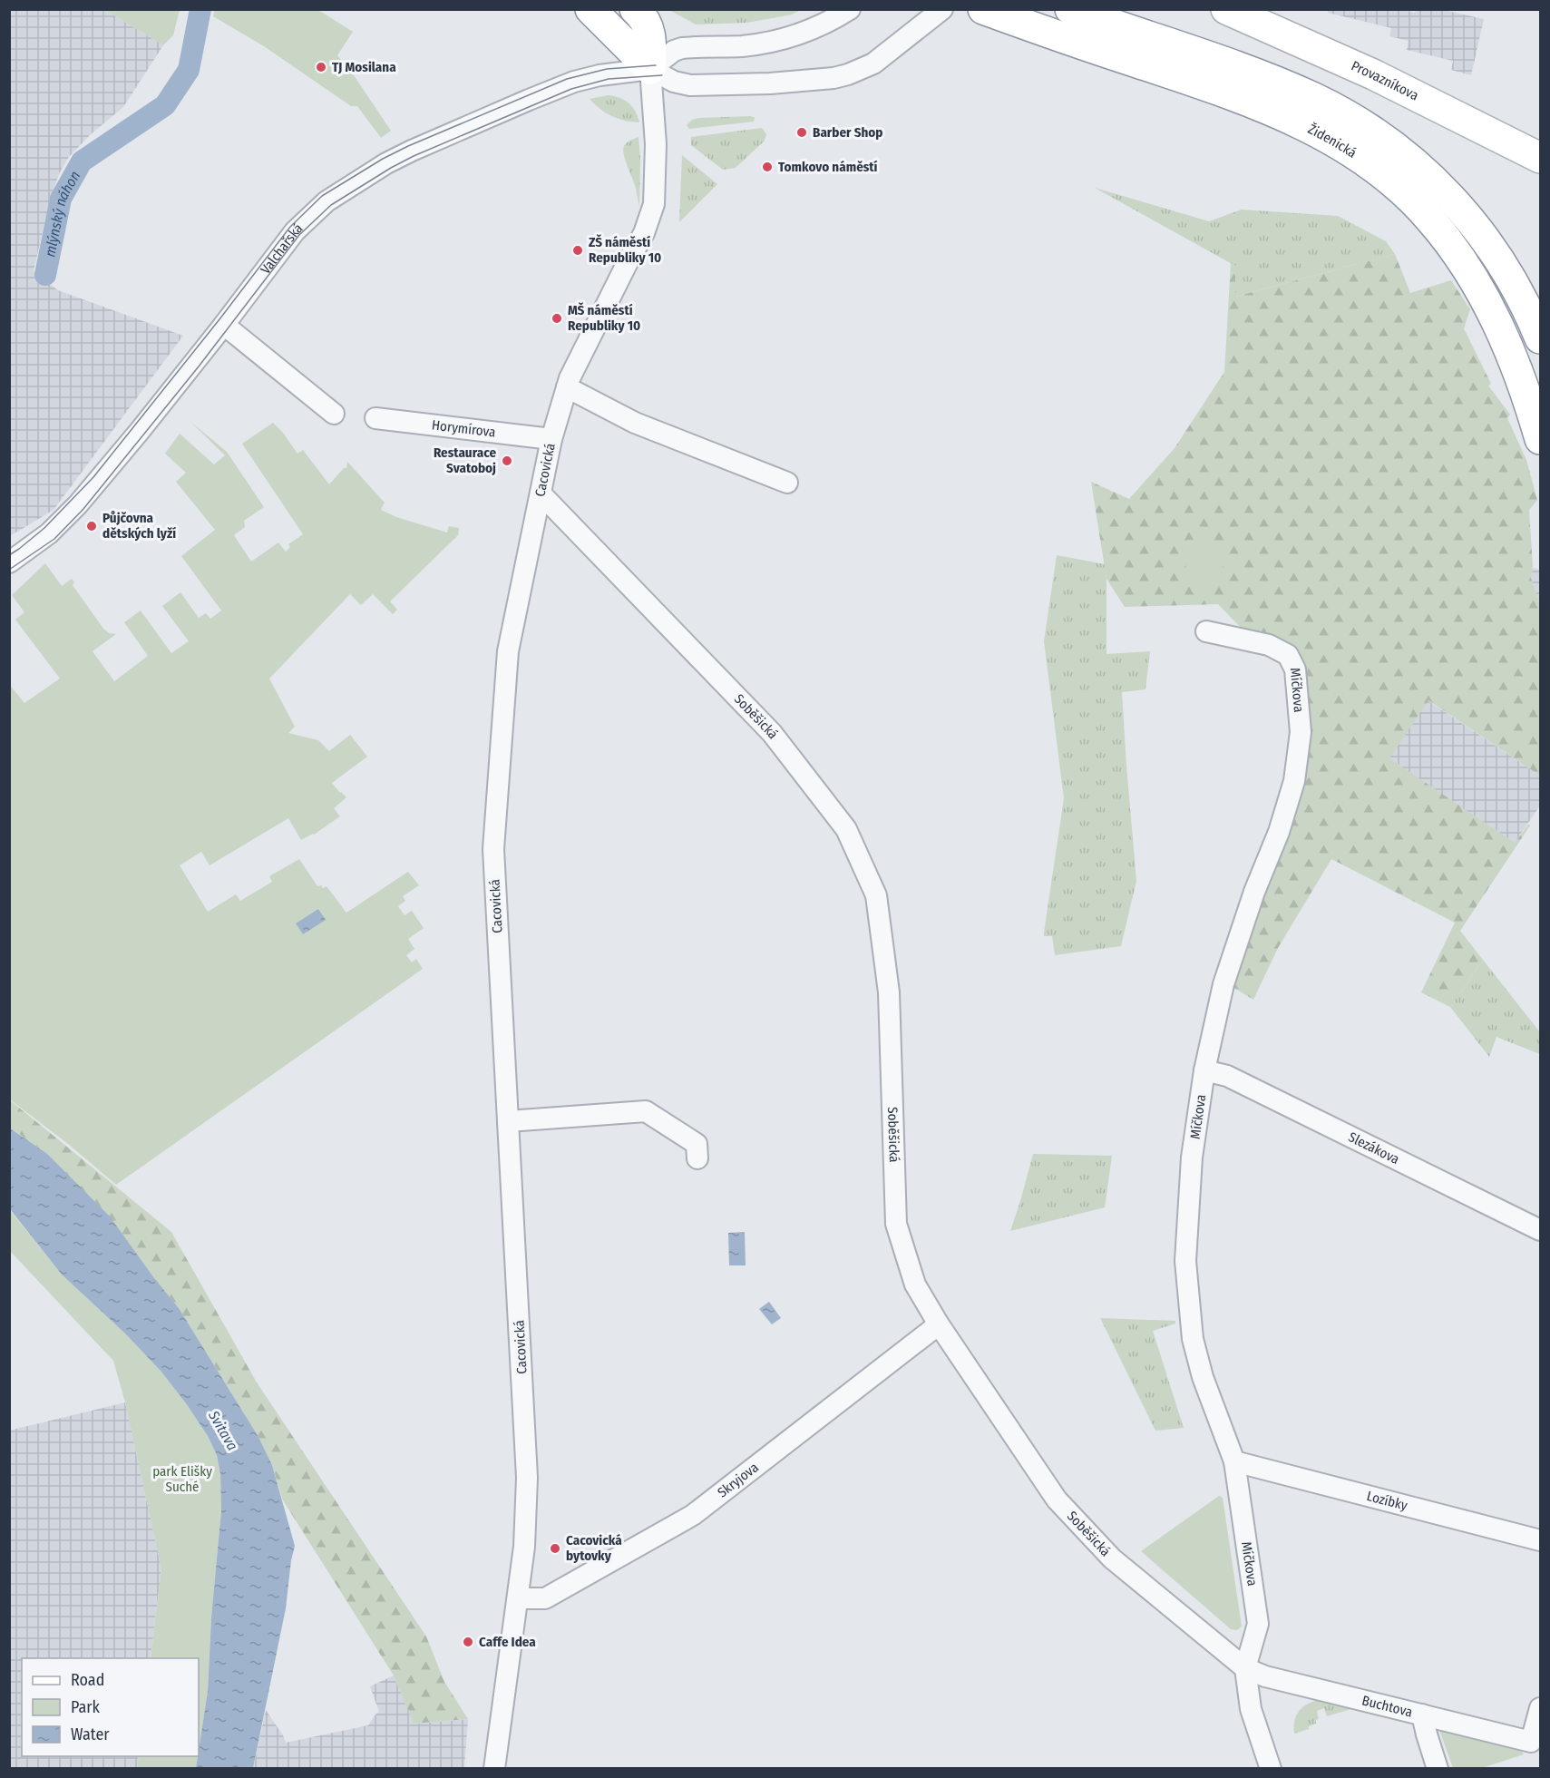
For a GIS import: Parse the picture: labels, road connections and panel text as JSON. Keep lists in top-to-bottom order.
{
  "streets": {
    "main road": ["Provazníkova", "Židenická"],
    "street": [
      "Valchařská",
      "Horymírova",
      "Cacovická",
      "Míčkova",
      "Soběšická",
      "Slezákova",
      "Skryjova",
      "Lozíbky",
      "Buchtova"
    ]
  },
  "crossings": [
    ["Valchařská", "Cacovická"],
    ["Horymírova", "Cacovická"],
    ["Cacovická", "Soběšická"],
    ["Cacovická", "Skryjova"],
    ["Míčkova", "Soběšická"],
    ["Míčkova", "Slezákova"],
    ["Míčkova", "Lozíbky"],
    ["Míčkova", "Buchtova"],
    ["Soběšická", "Skryjova"],
    ["Soběšická", "Buchtova"]
  ],
  "water": ["mlýnský náhon", "Svitava"],
  "parks": ["park Elišky Suché"],
  "places": [
    "TJ Mosilana",
    "Barber Shop",
    "Tomkovo náměstí",
    "ZŠ náměstí Republiky 10",
    "MŠ náměstí Republiky 10",
    "Restaurace Svatoboj",
    "Půjčovna dětských lyží",
    "Cacovická bytovky",
    "Caffe Idea"
  ],
  "legend": ["Road", "Park", "Water"]
}
